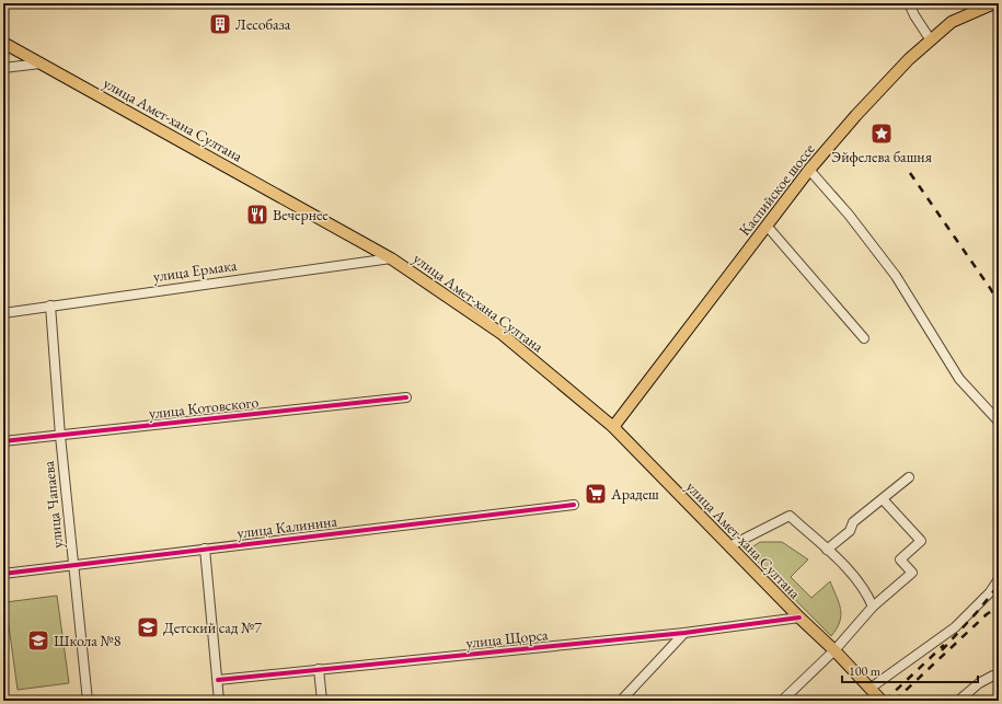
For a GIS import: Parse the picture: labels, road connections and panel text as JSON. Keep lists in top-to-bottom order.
{
  "streets": {
    "main road": ["улица Амет-хана Султана", "Каспийское шоссе"],
    "street": [
      "улица Ермака",
      "улица Котовского",
      "улица Чапаева",
      "улица Калинина",
      "улица Щорса"
    ]
  },
  "crossings": [
    ["улица Амет-хана Султана", "Каспийское шоссе"],
    ["улица Амет-хана Султана", "улица Ермака"],
    ["улица Амет-хана Султана", "улица Щорса"],
    ["улица Ермака", "улица Чапаева"],
    ["улица Котовского", "улица Чапаева"],
    ["улица Чапаева", "улица Калинина"]
  ],
  "places": {
    "building": ["Лесобаза"],
    "place": ["Эйфелева башня"],
    "restaurant": ["Вечернее"],
    "supermarket": ["Арадеш"],
    "school or university": ["Детский сад №7", "Школа №8"]
  },
  "scale_bar": "100 m"
}
